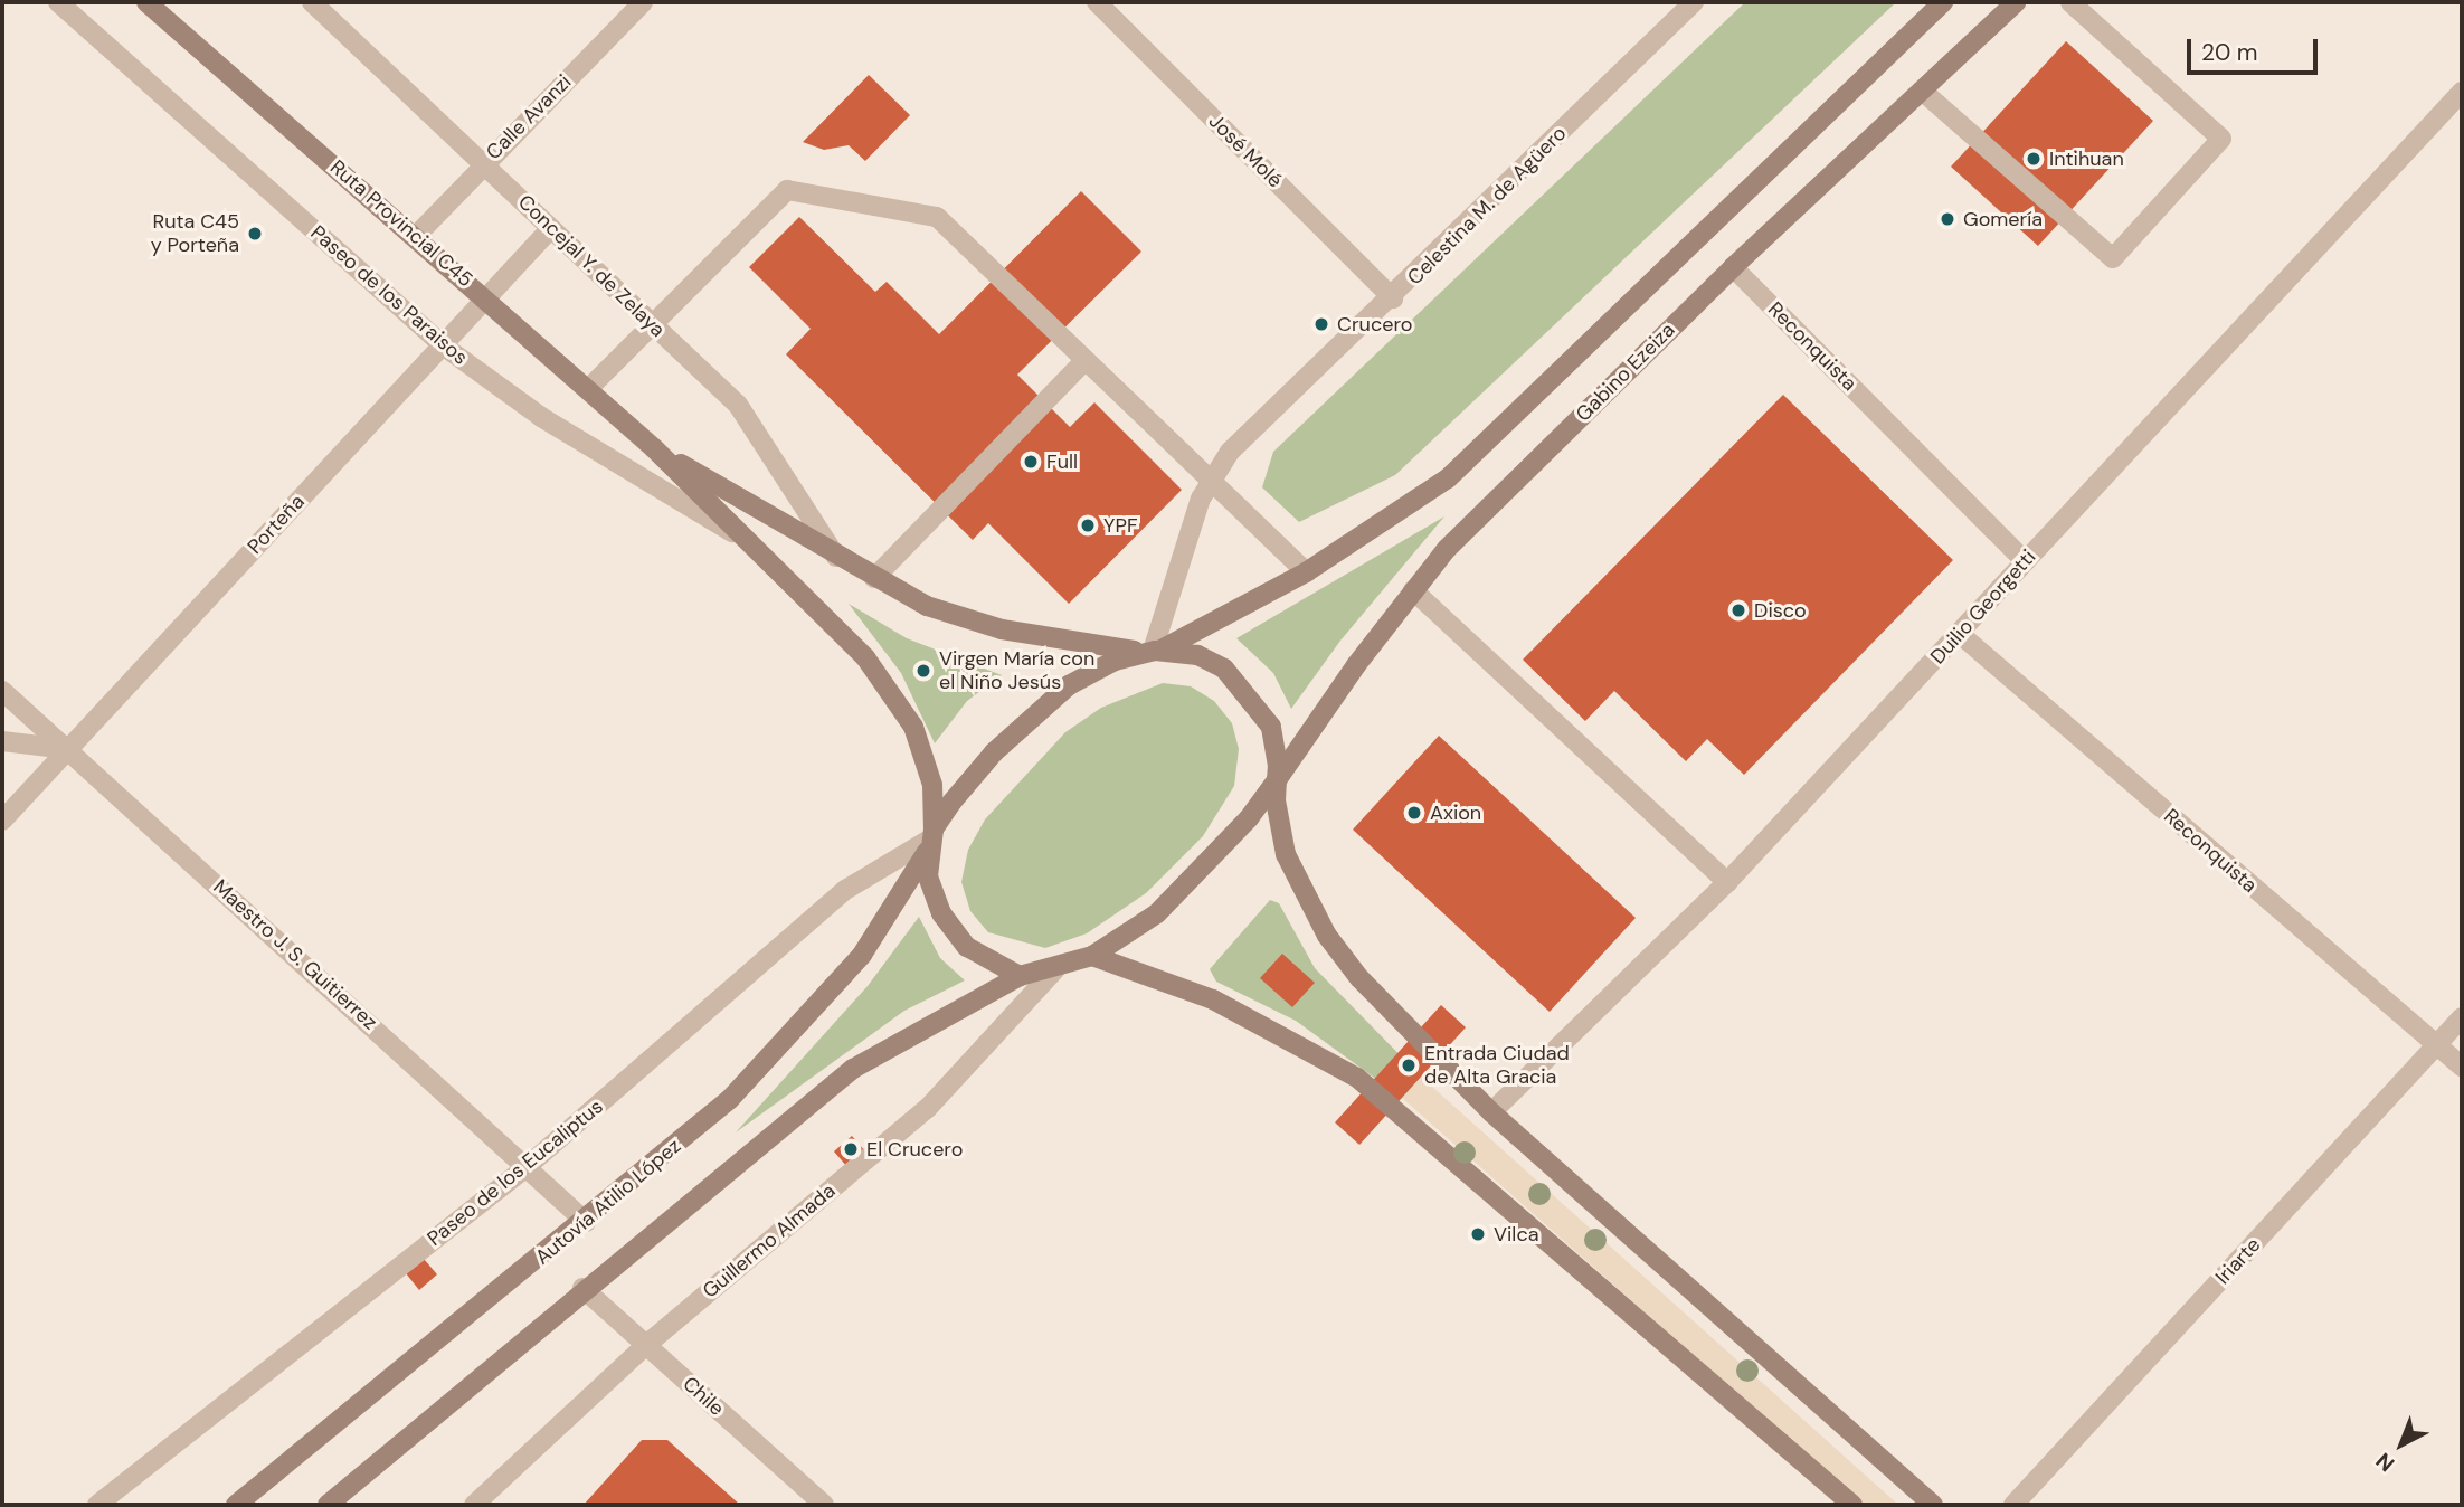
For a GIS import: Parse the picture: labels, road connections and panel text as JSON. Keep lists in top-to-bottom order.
{
  "streets": {
    "main road": ["Ruta Provincial C45", "Gabino Ezeiza", "Autovía Atilio López"],
    "street": [
      "Calle Avanzi",
      "José Molé",
      "Celestina M. de Agüero",
      "Concejal Y. de Zelaya",
      "Paseo de los Paraisos",
      "Reconquista",
      "Porteña",
      "Duilio Georgetti",
      "Maestro J. S. Guitierrez",
      "Paseo de los Eucaliptus",
      "Guillermo Almada",
      "Iriarte",
      "Chile"
    ]
  },
  "crossings": [
    ["Calle Avanzi", "Ruta Provincial C45"],
    ["Calle Avanzi", "Concejal Y. de Zelaya"],
    ["José Molé", "Celestina M. de Agüero"],
    ["Celestina M. de Agüero", "Ruta Provincial C45"],
    ["Celestina M. de Agüero", "Autovía Atilio López"],
    ["Ruta Provincial C45", "Concejal Y. de Zelaya"],
    ["Ruta Provincial C45", "Paseo de los Paraisos"],
    ["Ruta Provincial C45", "Gabino Ezeiza"],
    ["Ruta Provincial C45", "Porteña"],
    ["Ruta Provincial C45", "Duilio Georgetti"],
    ["Ruta Provincial C45", "Paseo de los Eucaliptus"],
    ["Ruta Provincial C45", "Autovía Atilio López"],
    ["Concejal Y. de Zelaya", "Porteña"],
    ["Paseo de los Paraisos", "Porteña"],
    ["Reconquista", "Gabino Ezeiza"],
    ["Reconquista", "Duilio Georgetti"],
    ["Reconquista", "Iriarte"],
    ["Gabino Ezeiza", "Guillermo Almada"],
    ["Porteña", "Maestro J. S. Guitierrez"],
    ["Maestro J. S. Guitierrez", "Paseo de los Eucaliptus"],
    ["Maestro J. S. Guitierrez", "Autovía Atilio López"],
    ["Paseo de los Eucaliptus", "Autovía Atilio López"],
    ["Guillermo Almada", "Chile"]
  ],
  "places": [
    "Intihuan",
    "Gomería",
    "Ruta C45 y Porteña",
    "Crucero",
    "Full",
    "YPF",
    "Disco",
    "Virgen María con el Niño Jesús",
    "Axion",
    "Entrada Ciudad de Alta Gracia",
    "El Crucero",
    "Vilca"
  ],
  "scale_bar": "20 m",
  "north": "bottom left"
}
